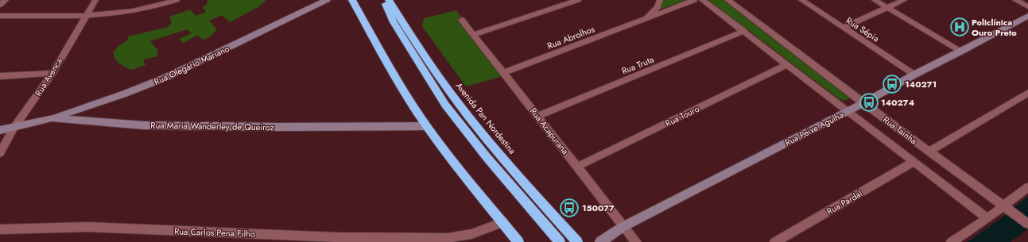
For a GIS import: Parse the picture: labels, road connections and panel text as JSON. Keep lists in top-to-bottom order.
{
  "streets": {
    "highway": ["Avenida Pan Nordestina"],
    "street": [
      "Rua Sépia",
      "Rua Abrolhos",
      "Rua Olegário Mariano",
      "Rua Truta",
      "Rua Avenca",
      "Rua Touro",
      "Rua Maria Wanderley de Queiroz",
      "Rua Peixe Agulha",
      "Rua Tainha",
      "Rua Acapurana",
      "Rua Pardal",
      "Rua Carlos Pena Filho"
    ]
  },
  "crossings": [
    ["Rua Sépia", "Rua Peixe Agulha"],
    ["Rua Abrolhos", "Rua Acapurana"],
    ["Rua Olegário Mariano", "Rua Maria Wanderley de Queiroz"],
    ["Rua Truta", "Rua Tainha"],
    ["Rua Truta", "Rua Acapurana"],
    ["Rua Avenca", "Rua Maria Wanderley de Queiroz"],
    ["Rua Touro", "Rua Tainha"],
    ["Rua Touro", "Rua Acapurana"],
    ["Rua Peixe Agulha", "Rua Tainha"],
    ["Rua Peixe Agulha", "Rua Acapurana"],
    ["Rua Tainha", "Rua Pardal"]
  ],
  "places": {
    "hospital": ["Policlínica Ouro Preto"],
    "bus stop": ["140271", "140274", "150077"]
  }
}
